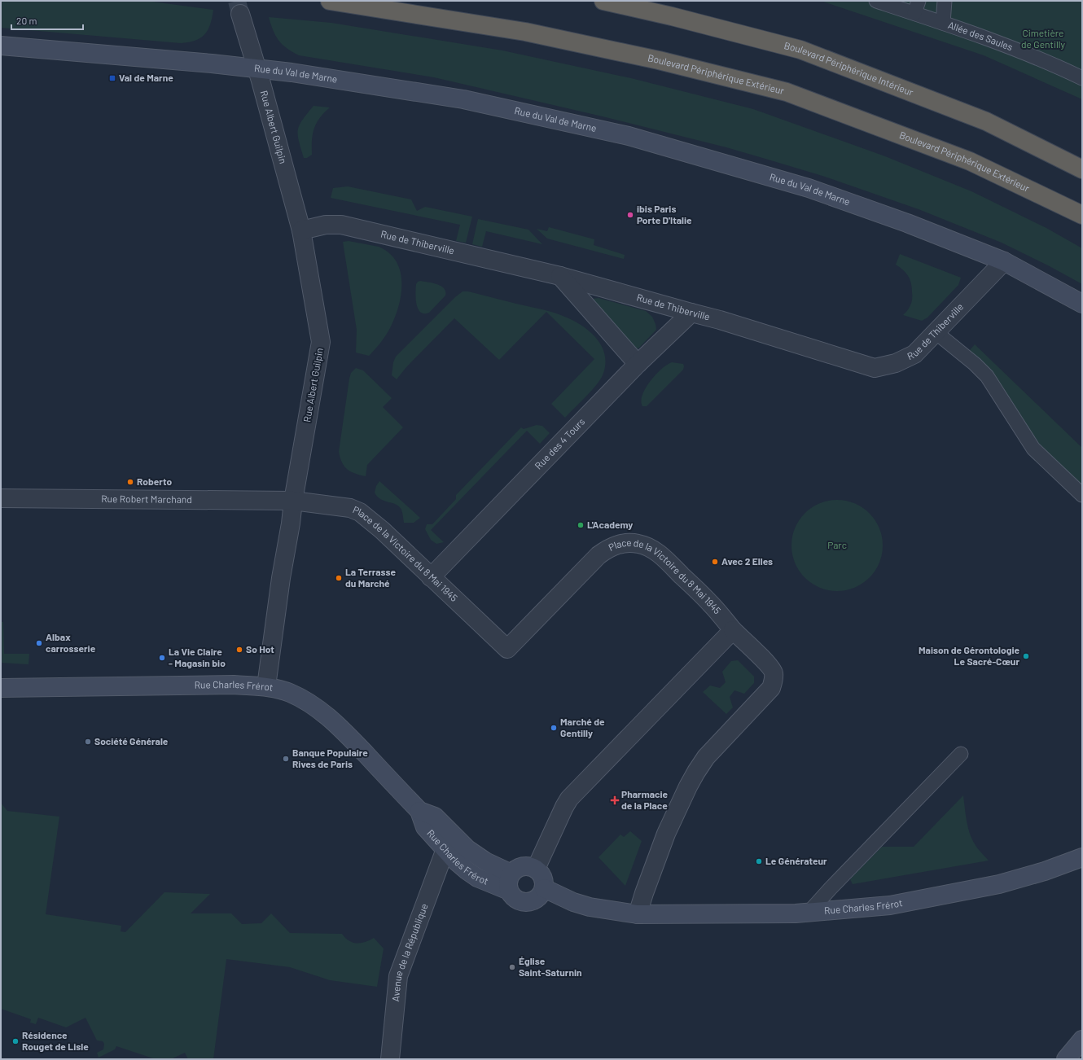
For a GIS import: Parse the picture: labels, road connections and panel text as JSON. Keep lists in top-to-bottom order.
{
  "streets": {
    "highway": ["Boulevard Périphérique Intérieur", "Boulevard Périphérique Extérieur"],
    "main road": ["Rue du Val de Marne", "Rue Charles Frérot"],
    "street": [
      "Rue Albert Guilpin",
      "Rue de Thiberville",
      "Rue des 4 Tours",
      "Rue Robert Marchand",
      "Place de la Victoire du 8 Mai 1945",
      "Avenue de la République"
    ],
    "lane": ["Allée des Saules"]
  },
  "crossings": [
    ["Rue du Val de Marne", "Rue Albert Guilpin"],
    ["Rue du Val de Marne", "Rue de Thiberville"],
    ["Rue Albert Guilpin", "Rue de Thiberville"],
    ["Rue Albert Guilpin", "Rue Robert Marchand"],
    ["Rue Albert Guilpin", "Place de la Victoire du 8 Mai 1945"],
    ["Rue Albert Guilpin", "Rue Charles Frérot"],
    ["Rue de Thiberville", "Rue des 4 Tours"],
    ["Rue des 4 Tours", "Place de la Victoire du 8 Mai 1945"],
    ["Rue Robert Marchand", "Place de la Victoire du 8 Mai 1945"],
    ["Rue Charles Frérot", "Avenue de la République"]
  ],
  "parks": ["Cimetière de Gentilly", "Parc"],
  "places": {
    "transit": ["Val de Marne"],
    "other": [
      "ibis Paris Porte D'Italie",
      "Roberto",
      "L'Academy",
      "Avec 2 Elles",
      "La Terrasse du Marché",
      "Albax carrosserie",
      "So Hot",
      "Maison de Gérontologie Le Sacré-Cœur",
      "La Vie Claire - Magasin bio",
      "Marché de Gentilly",
      "Société Générale",
      "Banque Populaire Rives de Paris",
      "Le Générateur",
      "Église Saint-Saturnin",
      "Résidence Rouget de Lisle"
    ],
    "health": ["Pharmacie de la Place"]
  },
  "scale_bar": "20 m"
}
